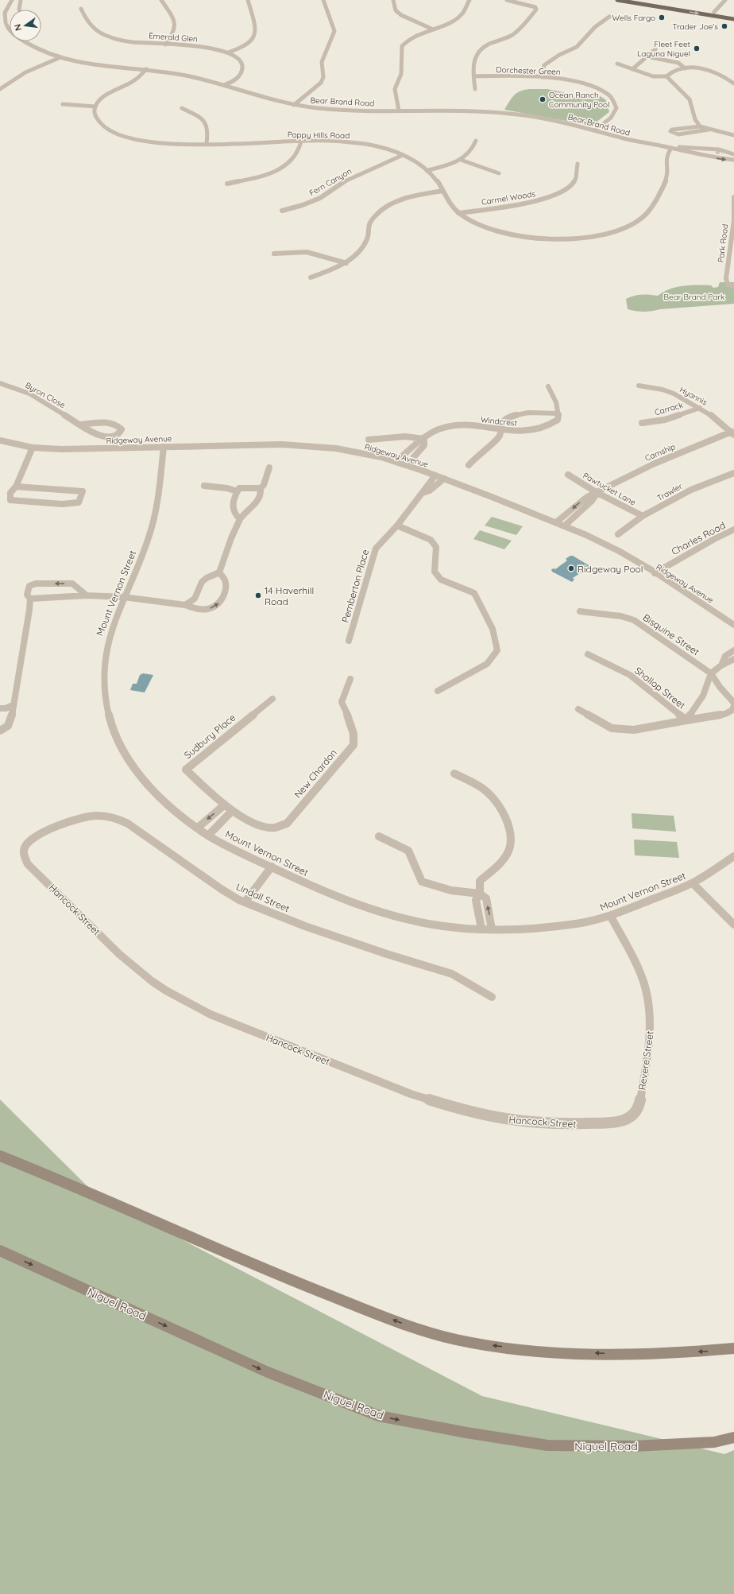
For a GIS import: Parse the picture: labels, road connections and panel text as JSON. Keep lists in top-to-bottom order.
{
  "streets": {
    "main road": ["Niguel Road"],
    "street": [
      "Emerald Glen",
      "Dorchester Green",
      "Bear Brand Road",
      "Poppy Hills Road",
      "Fern Canyon",
      "Carmel Woods",
      "Park Road",
      "Byron Close",
      "Hyannis",
      "Carrack",
      "Windcrest",
      "Ridgeway Avenue",
      "Camship",
      "Pawtucket Lane",
      "Trawler",
      "Charles Road",
      "Pemberton Place",
      "Mount Vernon Street",
      "Bisquine Street",
      "Shallop Street",
      "Sudbury Place",
      "New Chardon",
      "Lindall Street",
      "Hancock Street",
      "Revere Street"
    ]
  },
  "crossings": [
    ["Emerald Glen", "Bear Brand Road"],
    ["Dorchester Green", "Bear Brand Road"],
    ["Bear Brand Road", "Poppy Hills Road"],
    ["Poppy Hills Road", "Fern Canyon"],
    ["Poppy Hills Road", "Carmel Woods"],
    ["Hyannis", "Carrack"],
    ["Hyannis", "Camship"],
    ["Windcrest", "Ridgeway Avenue"],
    ["Ridgeway Avenue", "Camship"],
    ["Ridgeway Avenue", "Charles Road"],
    ["Ridgeway Avenue", "Pemberton Place"],
    ["Ridgeway Avenue", "Mount Vernon Street"],
    ["Camship", "Pawtucket Lane"],
    ["Pawtucket Lane", "Trawler"],
    ["Mount Vernon Street", "Revere Street"],
    ["Sudbury Place", "New Chardon"],
    ["Lindall Street", "Hancock Street"],
    ["Hancock Street", "Revere Street"]
  ],
  "one_way": ["Niguel Road"],
  "parks": ["Bear Brand Park"],
  "places": [
    "Wells Fargo",
    "Trader Joe's",
    "Fleet Feet Laguna Niguel",
    "Ocean Ranch Community Pool",
    "Ridgeway Pool",
    "14 Haverhill Road"
  ],
  "north": "left"
}
